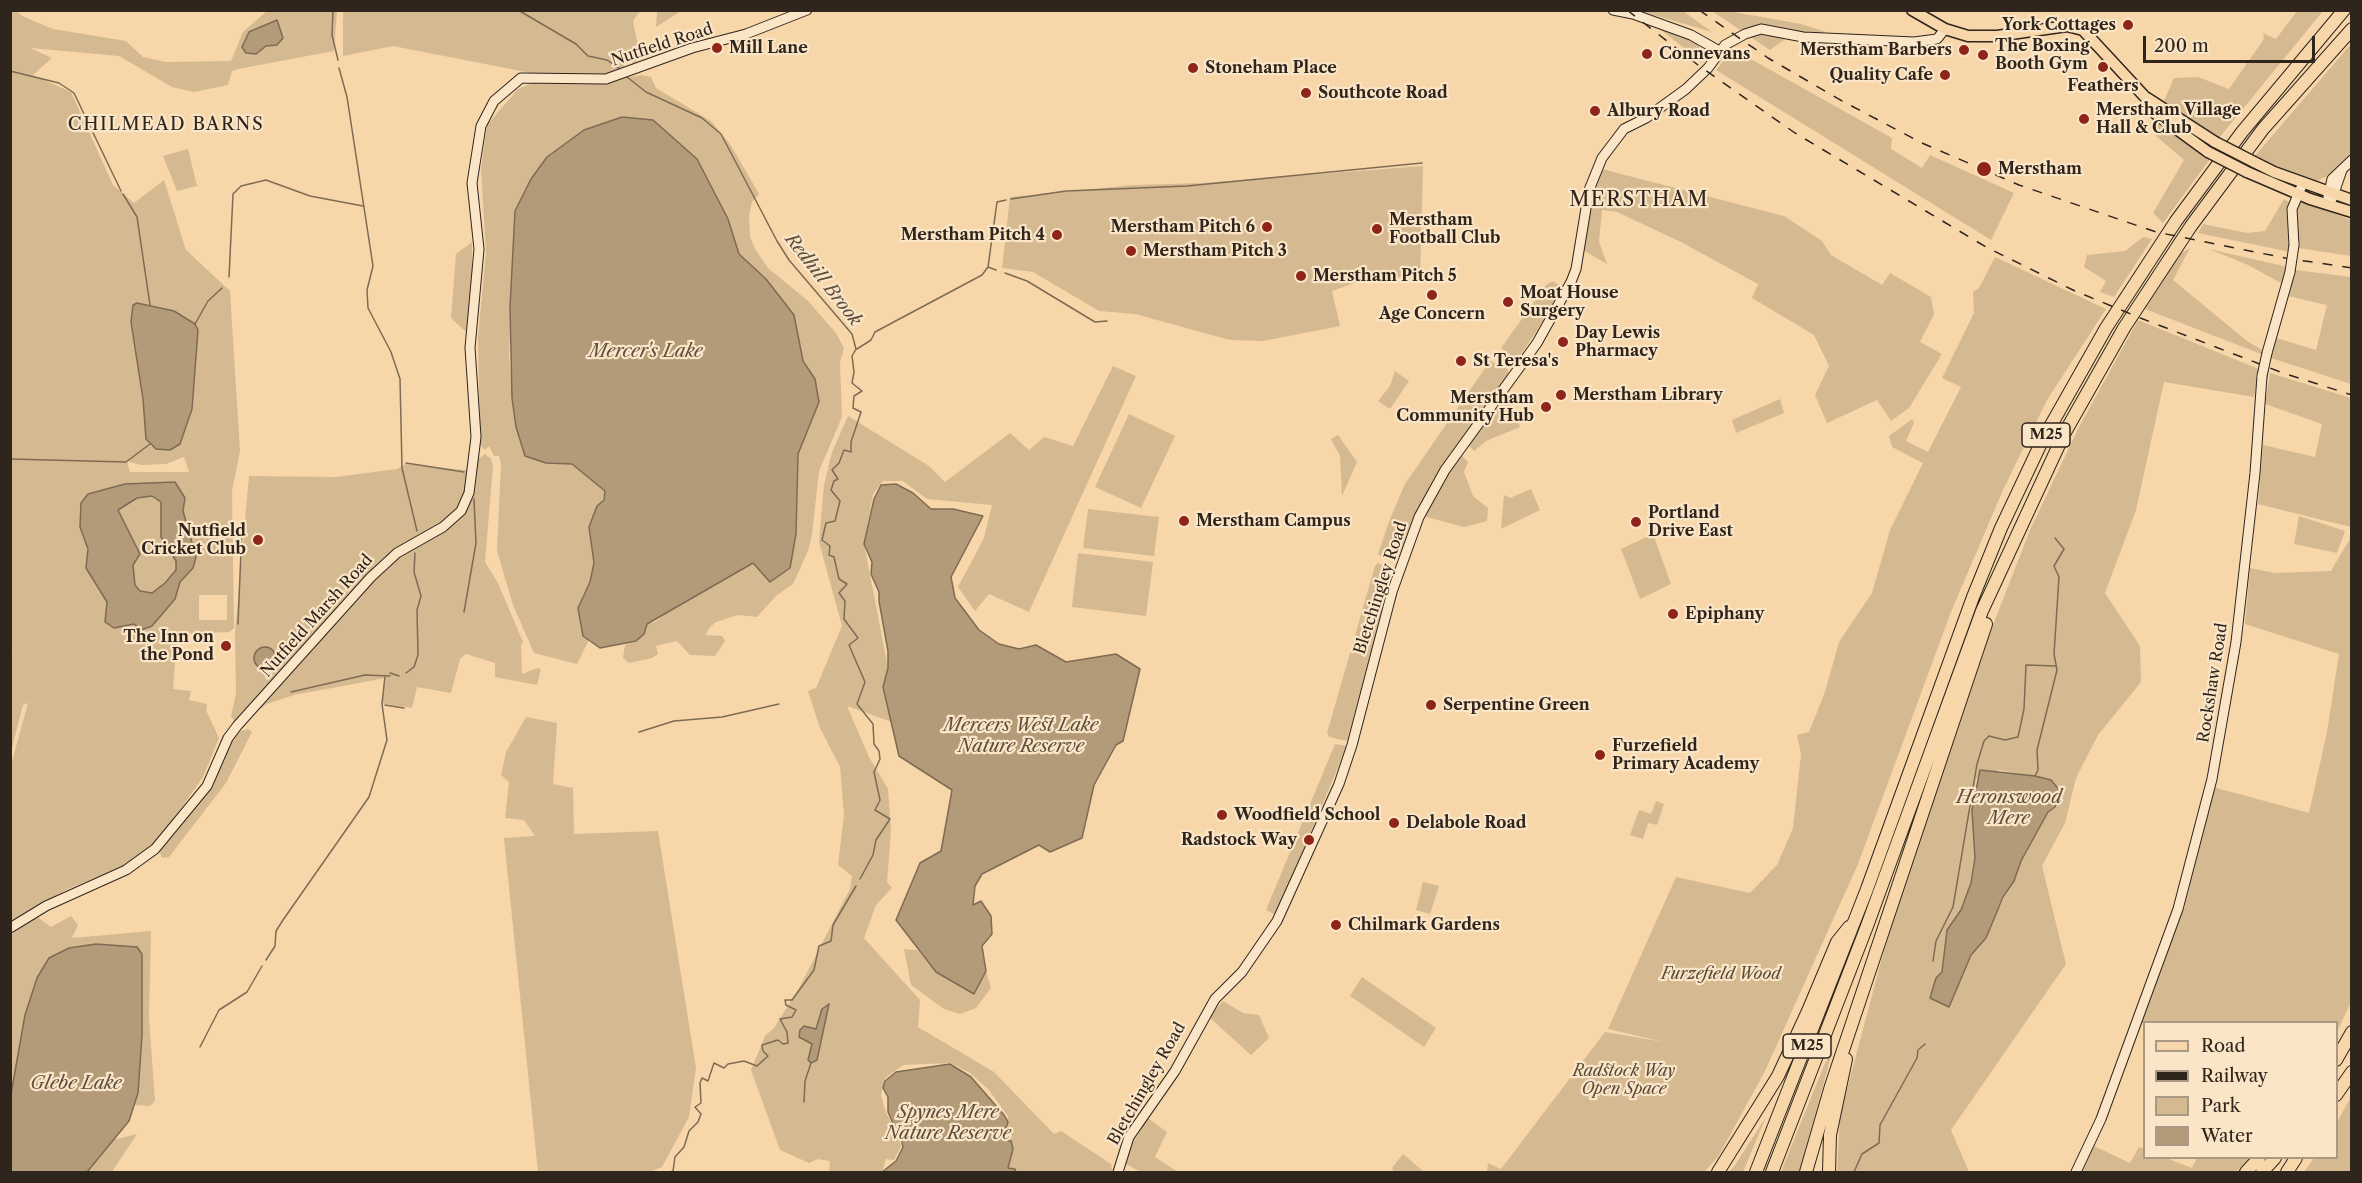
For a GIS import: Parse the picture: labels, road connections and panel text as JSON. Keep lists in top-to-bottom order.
{
  "streets": {
    "highway": ["M25"],
    "street": [
      "Nutfield Road",
      "Bletchingley Road",
      "Nutfield Marsh Road",
      "Rockshaw Road"
    ]
  },
  "crossings": [
    ["Nutfield Road", "Nutfield Marsh Road"]
  ],
  "districts": ["CHILMEAD BARNS", "MERSTHAM"],
  "water": [
    "Redhill Brook",
    "Mercer's Lake",
    "Mercers West Lake Nature Reserve",
    "Heronswood Mere",
    "Glebe Lake",
    "Spynes Mere Nature Reserve"
  ],
  "parks": ["Furzefield Wood", "Radstock Way Open Space"],
  "places": [
    "York Cottages",
    "Mill Lane",
    "Merstham Barbers",
    "Connevans",
    "The Boxing Booth Gym",
    "Feathers",
    "Stoneham Place",
    "Quality Cafe",
    "Southcote Road",
    "Albury Road",
    "Merstham Village Hall & Club",
    "Merstham",
    "Merstham Pitch 6",
    "Merstham Football Club",
    "Merstham Pitch 4",
    "Merstham Pitch 3",
    "Merstham Pitch 5",
    "Age Concern",
    "Moat House Surgery",
    "Day Lewis Pharmacy",
    "St Teresa's",
    "Merstham Library",
    "Merstham Community Hub",
    "Merstham Campus",
    "Portland Drive East",
    "Nutfield Cricket Club",
    "Epiphany",
    "The Inn on the Pond",
    "Serpentine Green",
    "Furzefield Primary Academy",
    "Woodfield School",
    "Delabole Road",
    "Radstock Way",
    "Chilmark Gardens"
  ],
  "legend": [
    "Road",
    "Railway",
    "Park",
    "Water"
  ],
  "scale_bar": "200 m"
}
